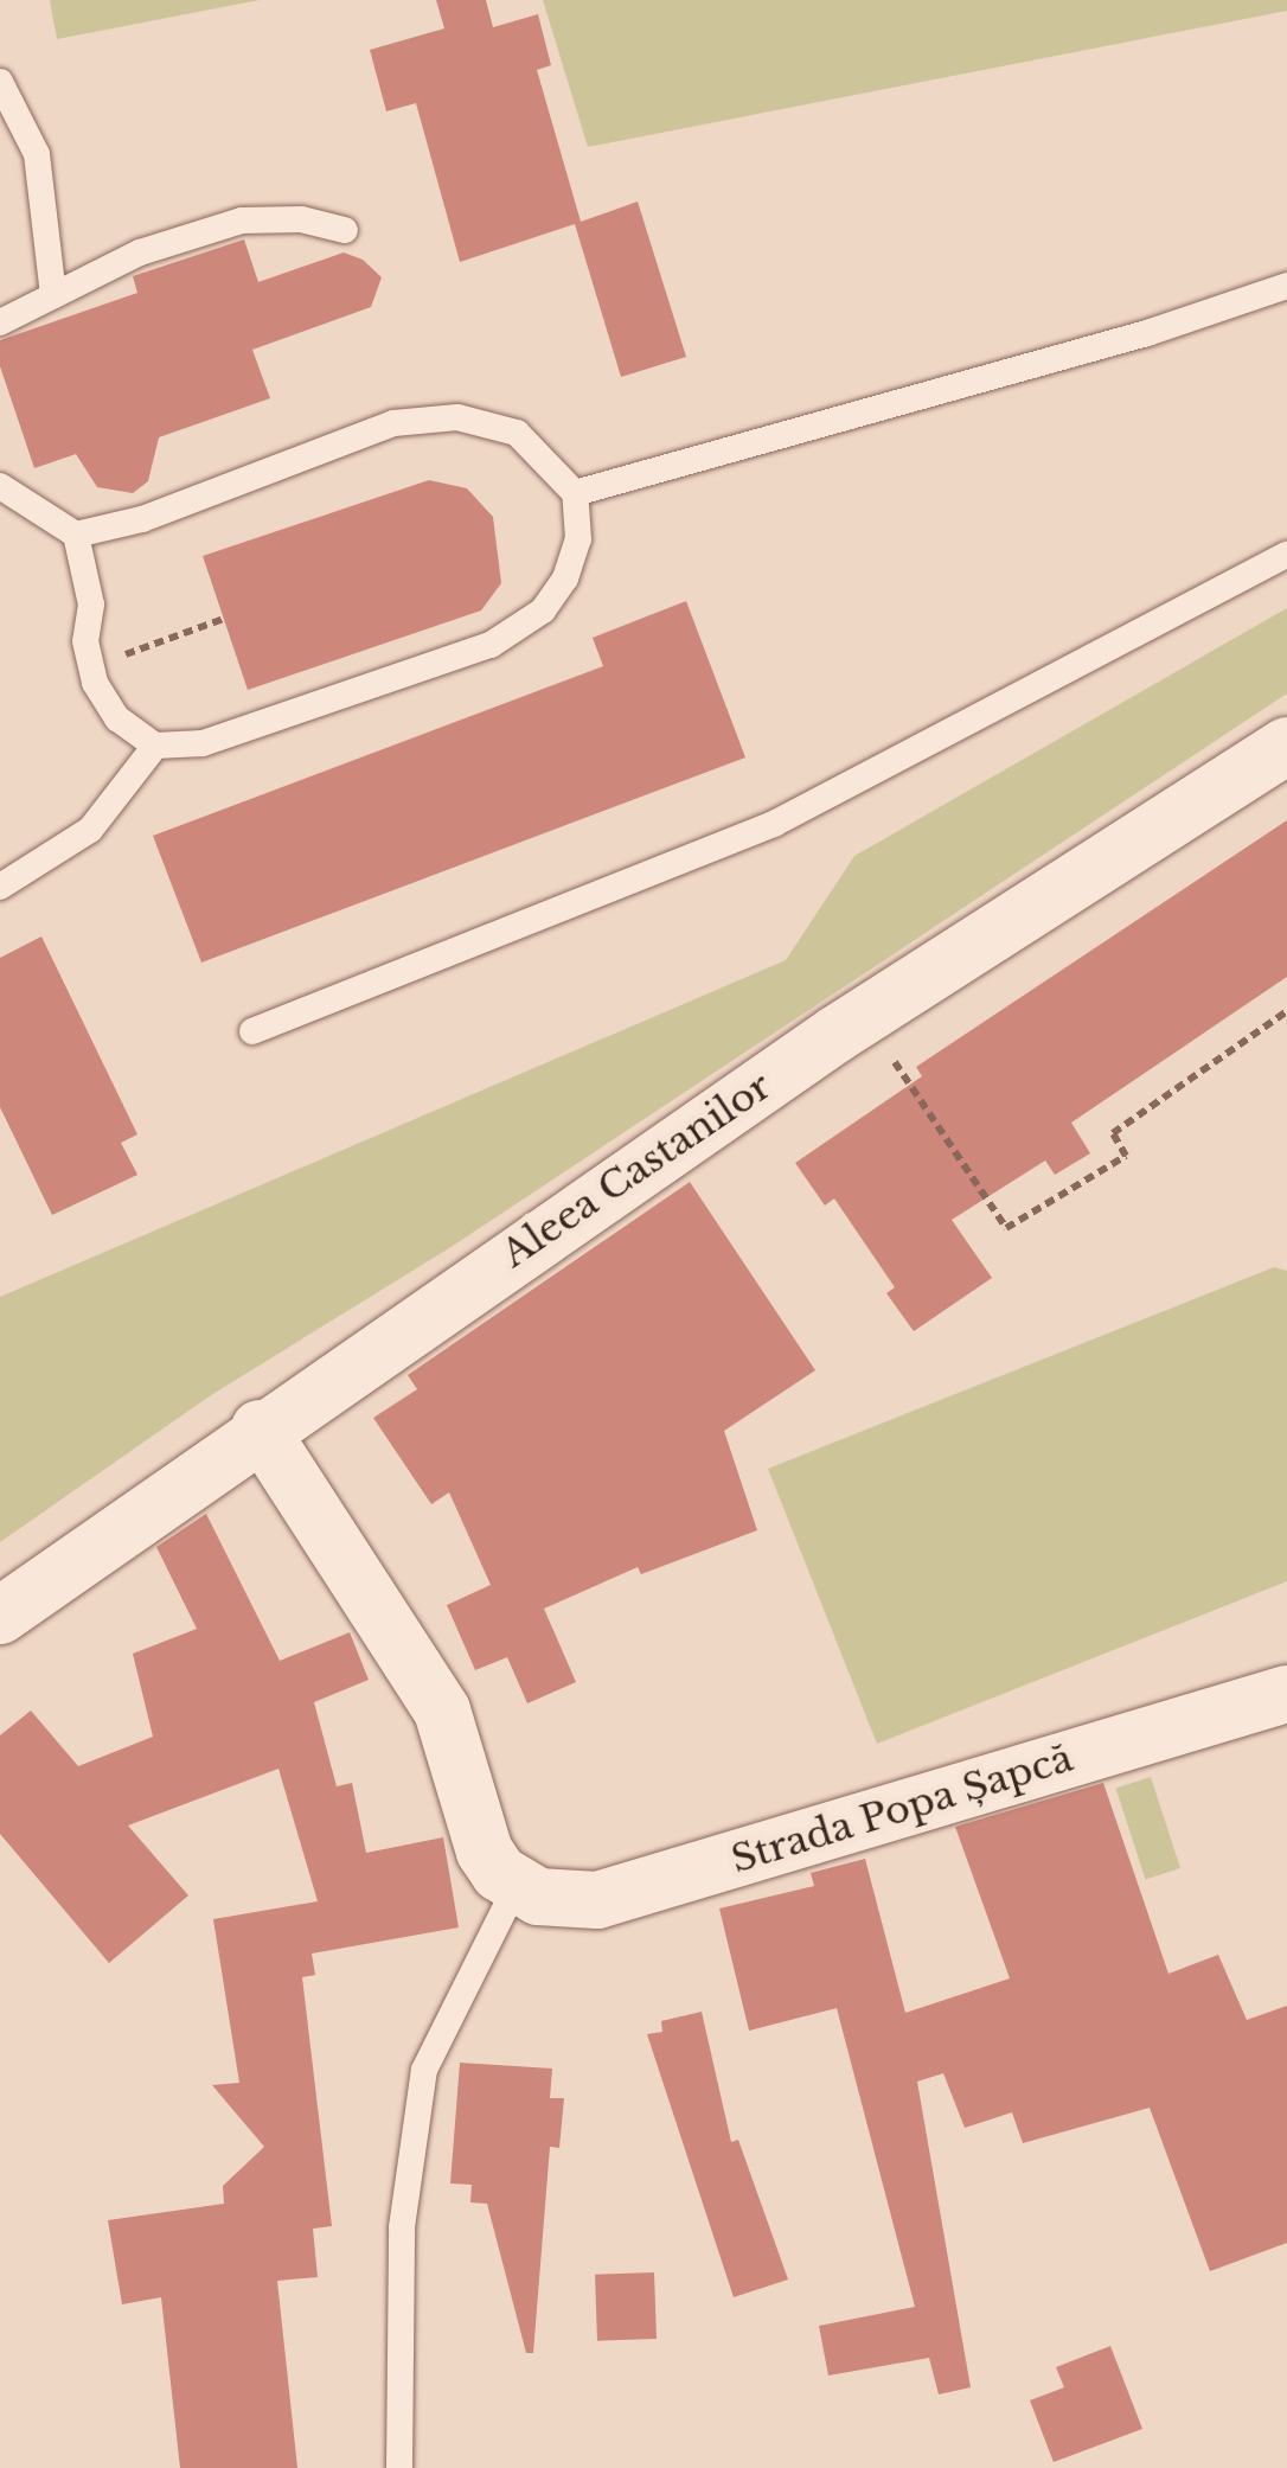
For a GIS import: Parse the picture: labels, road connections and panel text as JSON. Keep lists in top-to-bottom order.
{
  "streets": {
    "street": ["Aleea Castanilor", "Strada Popa Șapcă"]
  }
}
